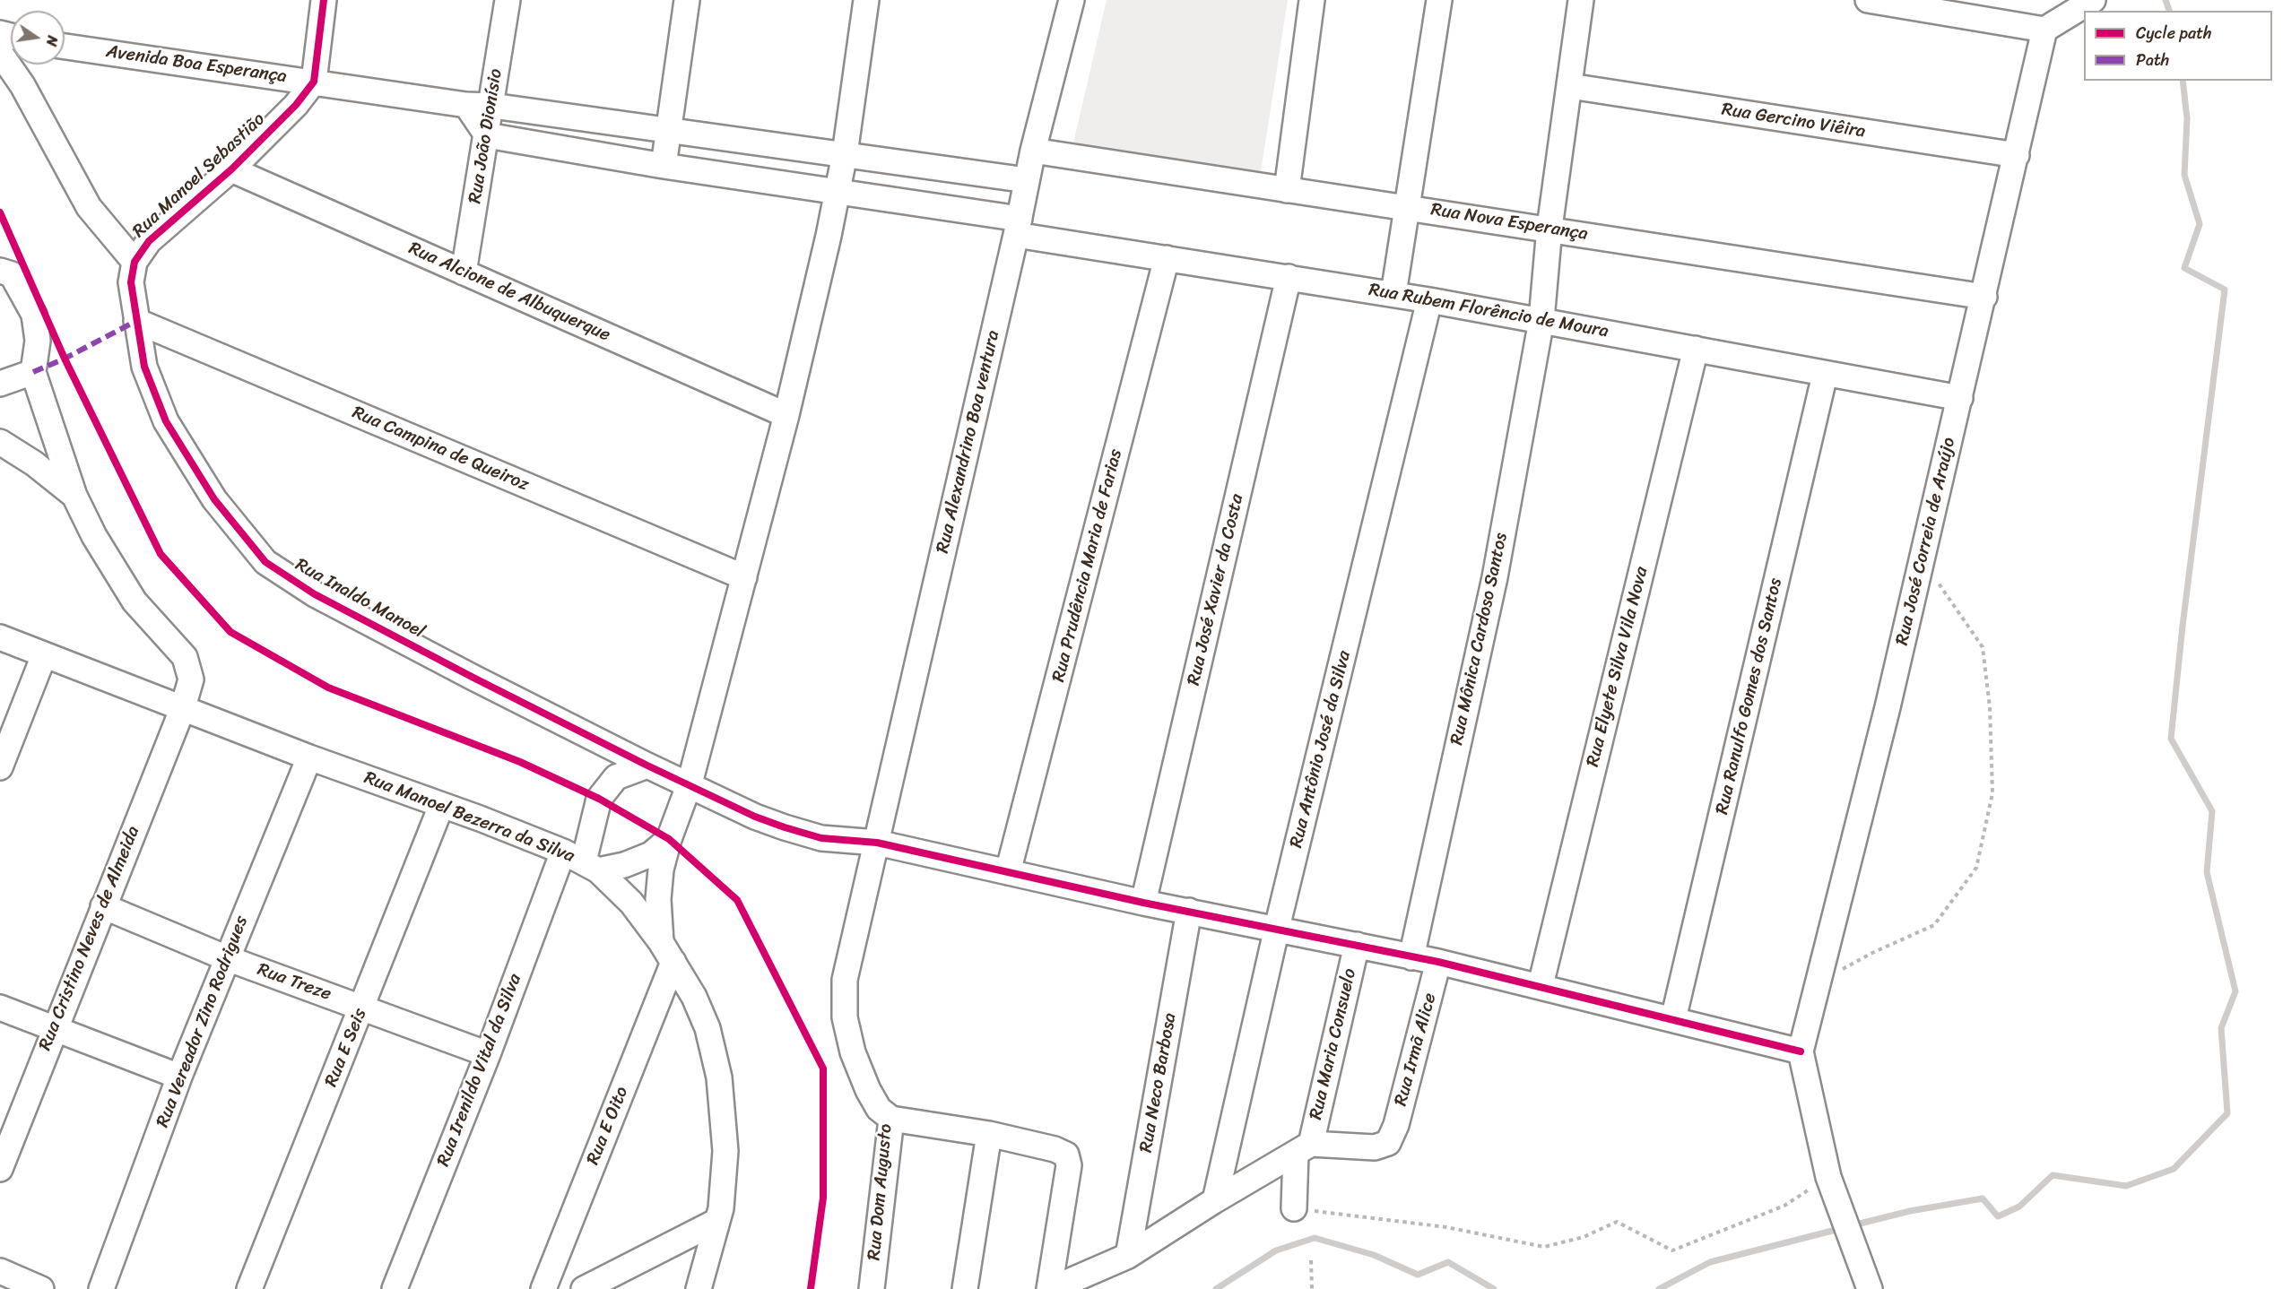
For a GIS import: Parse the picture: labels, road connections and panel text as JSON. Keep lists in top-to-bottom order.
{
  "streets": {
    "street": [
      "Avenida Boa Esperança",
      "Rua Gercino Viêira",
      "Rua João Dionísio",
      "Rua Manoel Sebastião",
      "Rua Nova Esperança",
      "Rua Alcione de Albuquerque",
      "Rua Rubem Florêncio de Moura",
      "Rua Alexandrino Boa ventura",
      "Rua Campina de Queiroz",
      "Rua José Correia de Araújo",
      "Rua Prudência Maria de Farias",
      "Rua José Xavier da Costa",
      "Rua Inaldo Manoel",
      "Rua Mônica Cardoso Santos",
      "Rua Elyete Silva Vila Nova",
      "Rua Ranulfo Gomes dos Santos",
      "Rua Antônio José da Silva",
      "Rua Manoel Bezerra da Silva",
      "Rua Cristino Neves de Almeida",
      "Rua Treze",
      "Rua Vereador Zino Rodrigues",
      "Rua Maria Consuelo",
      "Rua E Seis",
      "Rua Irmã Alice",
      "Rua Irenildo Vital da Silva",
      "Rua Neco Barbosa",
      "Rua E Oito",
      "Rua Dom Augusto"
    ]
  },
  "crossings": [
    ["Avenida Boa Esperança", "Rua João Dionísio"],
    ["Avenida Boa Esperança", "Rua Manoel Sebastião"],
    ["Avenida Boa Esperança", "Rua Alexandrino Boa ventura"],
    ["Rua Gercino Viêira", "Rua José Correia de Araújo"],
    ["Rua Gercino Viêira", "Rua Mônica Cardoso Santos"],
    ["Rua João Dionísio", "Rua Alcione de Albuquerque"],
    ["Rua Manoel Sebastião", "Rua Alcione de Albuquerque"],
    ["Rua Manoel Sebastião", "Rua Campina de Queiroz"],
    ["Rua Manoel Sebastião", "Rua Inaldo Manoel"],
    ["Rua Nova Esperança", "Rua Alexandrino Boa ventura"],
    ["Rua Nova Esperança", "Rua José Correia de Araújo"],
    ["Rua Nova Esperança", "Rua Mônica Cardoso Santos"],
    ["Rua Rubem Florêncio de Moura", "Rua Alexandrino Boa ventura"],
    ["Rua Rubem Florêncio de Moura", "Rua José Correia de Araújo"],
    ["Rua Rubem Florêncio de Moura", "Rua Prudência Maria de Farias"],
    ["Rua Rubem Florêncio de Moura", "Rua José Xavier da Costa"],
    ["Rua Rubem Florêncio de Moura", "Rua Mônica Cardoso Santos"],
    ["Rua Rubem Florêncio de Moura", "Rua Elyete Silva Vila Nova"],
    ["Rua Rubem Florêncio de Moura", "Rua Ranulfo Gomes dos Santos"],
    ["Rua Rubem Florêncio de Moura", "Rua Antônio José da Silva"],
    ["Rua Alexandrino Boa ventura", "Rua Inaldo Manoel"],
    ["Rua Alexandrino Boa ventura", "Rua Dom Augusto"],
    ["Rua Campina de Queiroz", "Rua Inaldo Manoel"],
    ["Rua José Correia de Araújo", "Rua Inaldo Manoel"],
    ["Rua Prudência Maria de Farias", "Rua Inaldo Manoel"],
    ["Rua José Xavier da Costa", "Rua Inaldo Manoel"],
    ["Rua Inaldo Manoel", "Rua Mônica Cardoso Santos"],
    ["Rua Inaldo Manoel", "Rua Elyete Silva Vila Nova"],
    ["Rua Inaldo Manoel", "Rua Ranulfo Gomes dos Santos"],
    ["Rua Inaldo Manoel", "Rua Antônio José da Silva"],
    ["Rua Inaldo Manoel", "Rua Maria Consuelo"],
    ["Rua Inaldo Manoel", "Rua Irmã Alice"],
    ["Rua Inaldo Manoel", "Rua Irenildo Vital da Silva"],
    ["Rua Inaldo Manoel", "Rua Neco Barbosa"],
    ["Rua Manoel Bezerra da Silva", "Rua Cristino Neves de Almeida"],
    ["Rua Manoel Bezerra da Silva", "Rua Vereador Zino Rodrigues"],
    ["Rua Manoel Bezerra da Silva", "Rua E Seis"],
    ["Rua Manoel Bezerra da Silva", "Rua Irenildo Vital da Silva"],
    ["Rua Manoel Bezerra da Silva", "Rua E Oito"],
    ["Rua Cristino Neves de Almeida", "Rua Treze"],
    ["Rua Treze", "Rua Vereador Zino Rodrigues"],
    ["Rua Treze", "Rua E Seis"],
    ["Rua Treze", "Rua Irenildo Vital da Silva"],
    ["Rua Maria Consuelo", "Rua Irmã Alice"]
  ],
  "legend": ["Cycle path", "Path"],
  "north": "right"
}
